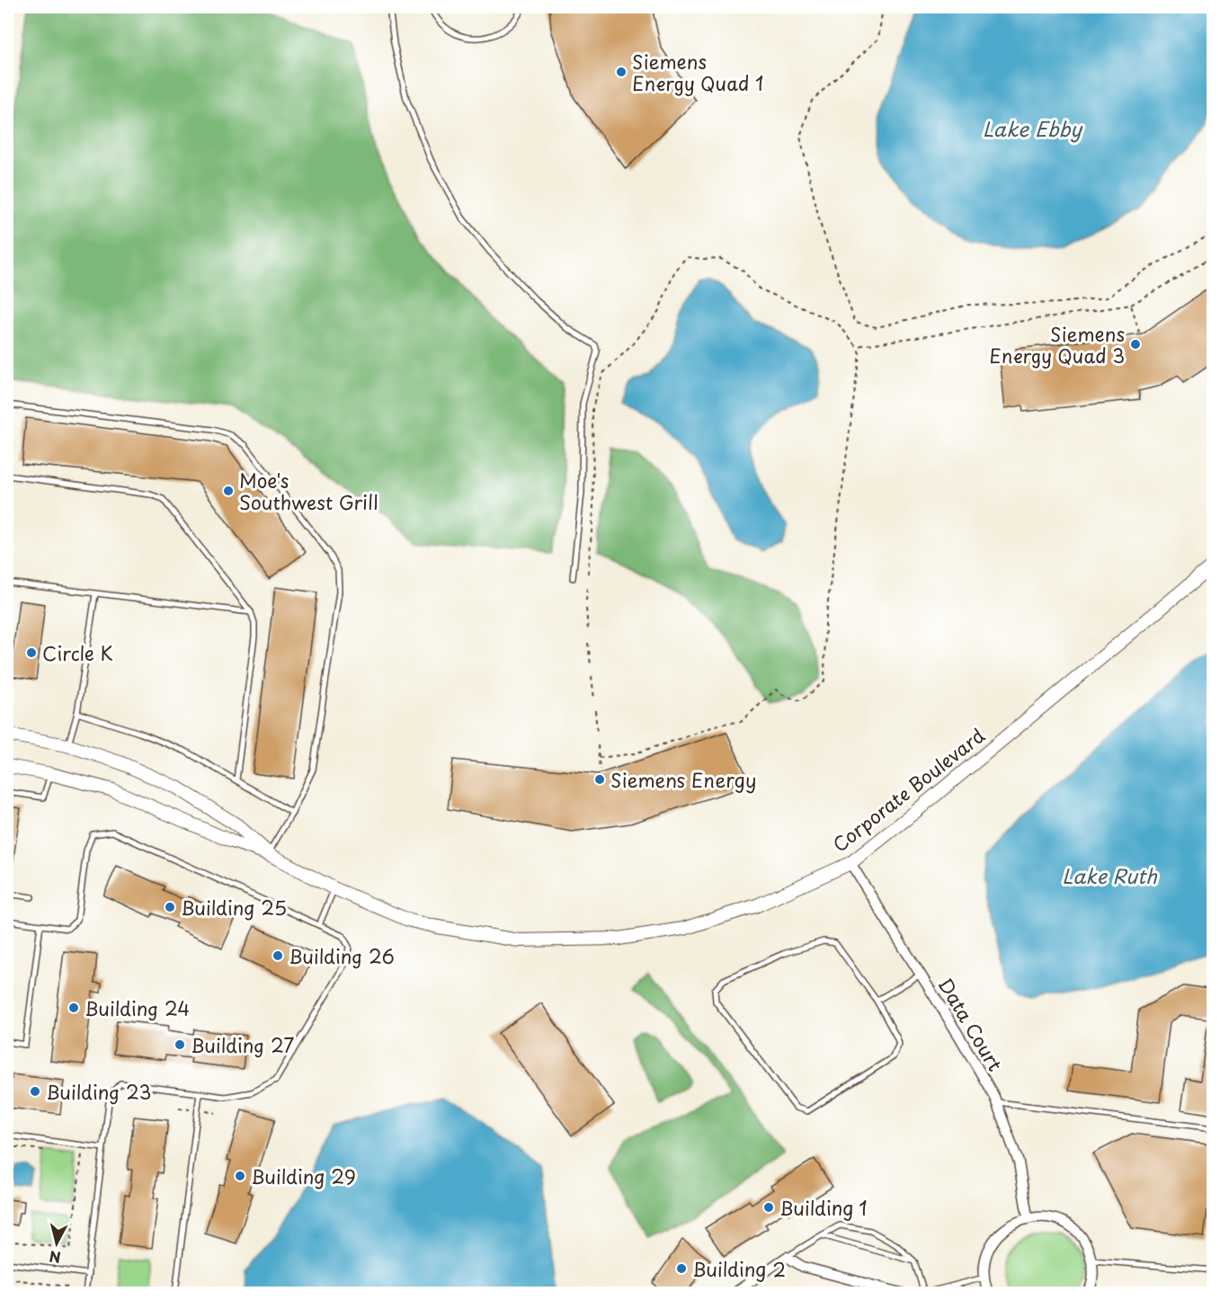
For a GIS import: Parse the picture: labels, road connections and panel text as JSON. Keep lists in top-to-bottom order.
{
  "streets": {
    "street": ["Corporate Boulevard", "Data Court"]
  },
  "crossings": [
    ["Corporate Boulevard", "Data Court"]
  ],
  "water": ["Lake Ebby", "Lake Ruth"],
  "places": [
    "Siemens Energy Quad 1",
    "Siemens Energy Quad 3",
    "Moe's Southwest Grill",
    "Circle K",
    "Siemens Energy",
    "Building 25",
    "Building 26",
    "Building 24",
    "Building 27",
    "Building 23",
    "Building 29",
    "Building 1",
    "Building 2"
  ],
  "north": "bottom"
}
